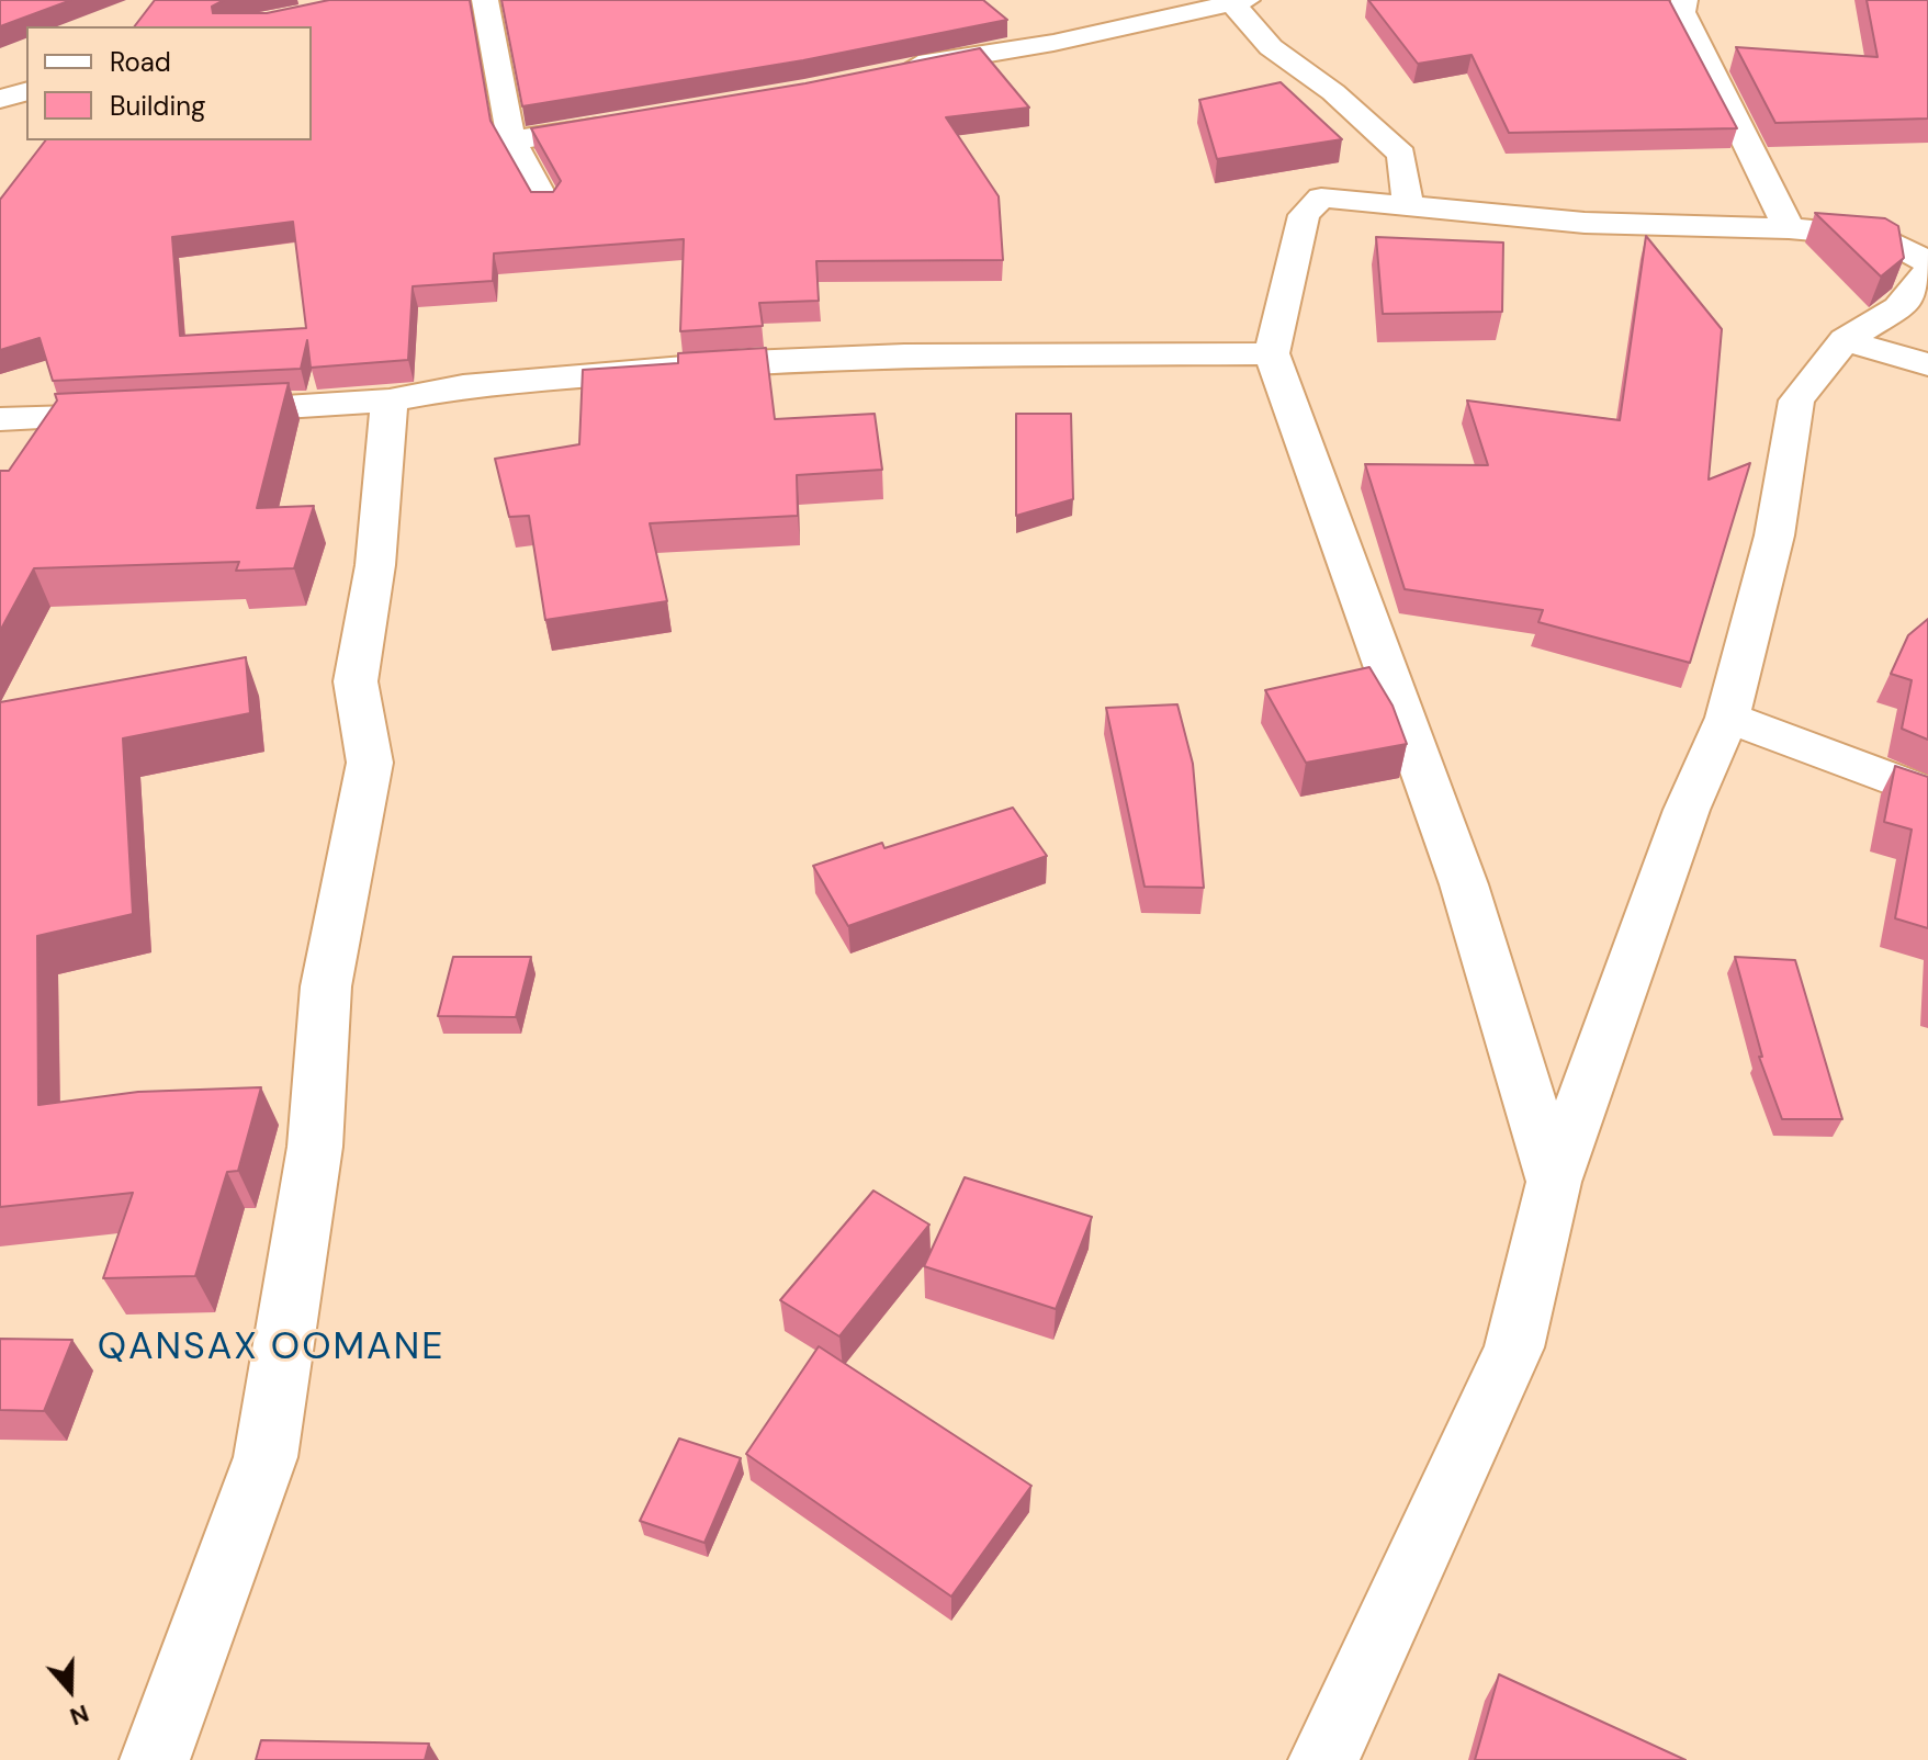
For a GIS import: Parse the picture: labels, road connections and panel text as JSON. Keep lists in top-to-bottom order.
{
  "districts": ["QANSAX OOMANE"],
  "legend": ["Road", "Building"],
  "north": "bottom"
}
